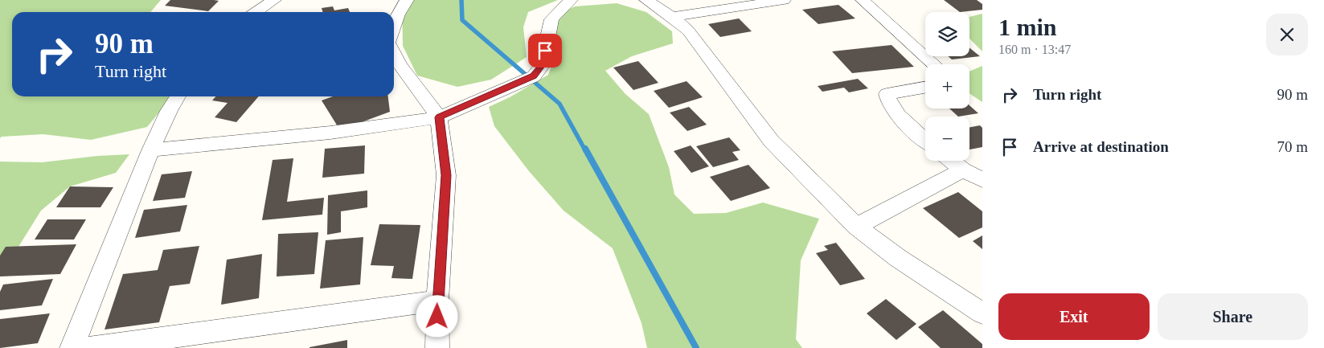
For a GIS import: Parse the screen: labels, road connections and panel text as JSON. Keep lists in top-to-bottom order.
{
  "page": {
    "heading": ["1 min", "160 m · 13:47"],
    "map_buttons": ["+", "−"],
    "turn": ["90 m", "Turn right"],
    "list": [
      {
        "name": "Turn right",
        "value": "90 m"
      },
      {
        "name": "Arrive at destination",
        "value": "70 m"
      }
    ],
    "buttons": ["Exit", "Share"]
  }
}
